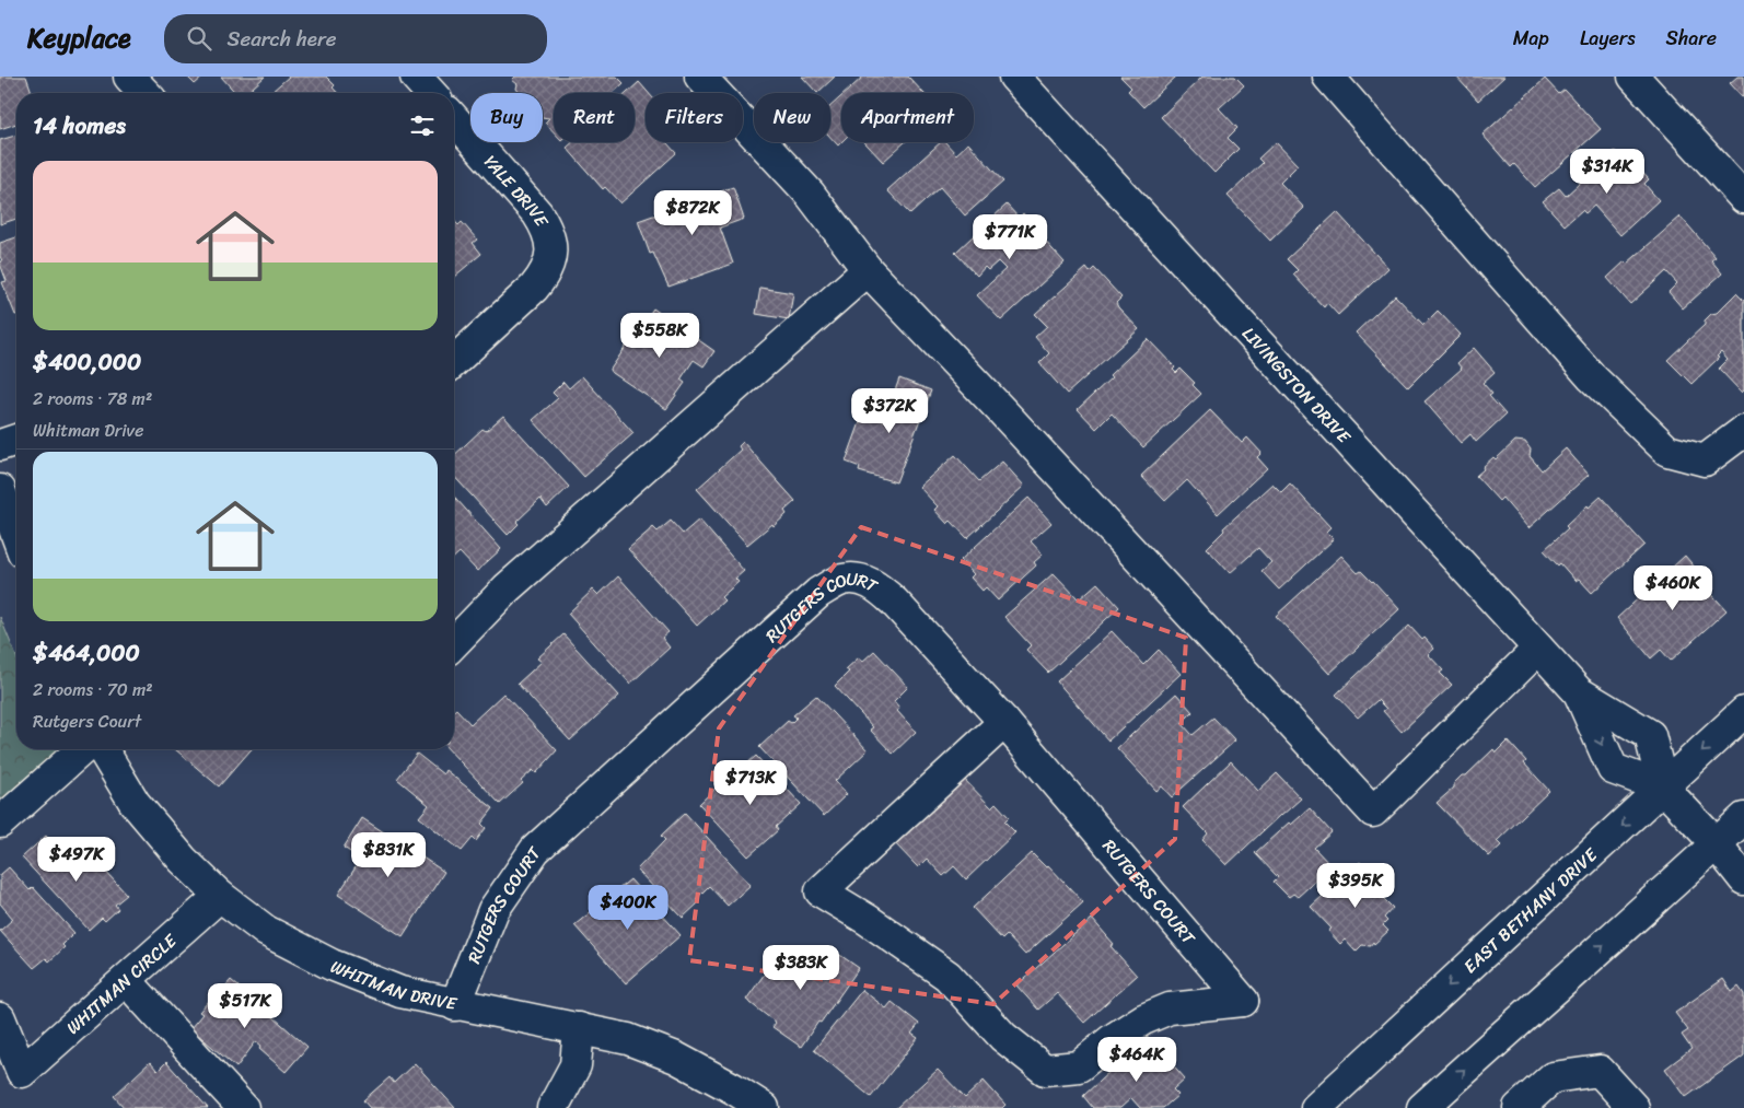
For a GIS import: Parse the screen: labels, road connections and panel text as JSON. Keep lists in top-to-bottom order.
{
  "streets": {
    "street": [
      "YALE DRIVE",
      "LIVINGSTON DRIVE",
      "RUTGERS COURT",
      "EAST BETHANY DRIVE",
      "WHITMAN DRIVE",
      "WHITMAN CIRCLE"
    ]
  },
  "crossings": [
    ["LIVINGSTON DRIVE", "EAST BETHANY DRIVE"],
    ["RUTGERS COURT", "WHITMAN DRIVE"],
    ["WHITMAN DRIVE", "WHITMAN CIRCLE"]
  ],
  "page": {
    "header": "Keyplace",
    "search": "Search here",
    "nav": ["Map", "Layers", "Share"],
    "chip": [
      "Buy",
      "Rent",
      "Filters",
      "New",
      "Apartment"
    ],
    "heading": "14 homes",
    "price": [
      "$314K",
      "$872K",
      "$771K",
      "$558K",
      "$372K",
      "$460K",
      "$713K",
      "$831K",
      "$497K",
      "$395K",
      "$400K",
      "$383K",
      "$517K",
      "$464K"
    ],
    "list": [
      {
        "name": "$400,000",
        "note": "2 rooms · 78 m² · Whitman Drive"
      },
      {
        "name": "$464,000",
        "note": "2 rooms · 70 m² · Rutgers Court"
      }
    ]
  }
}
